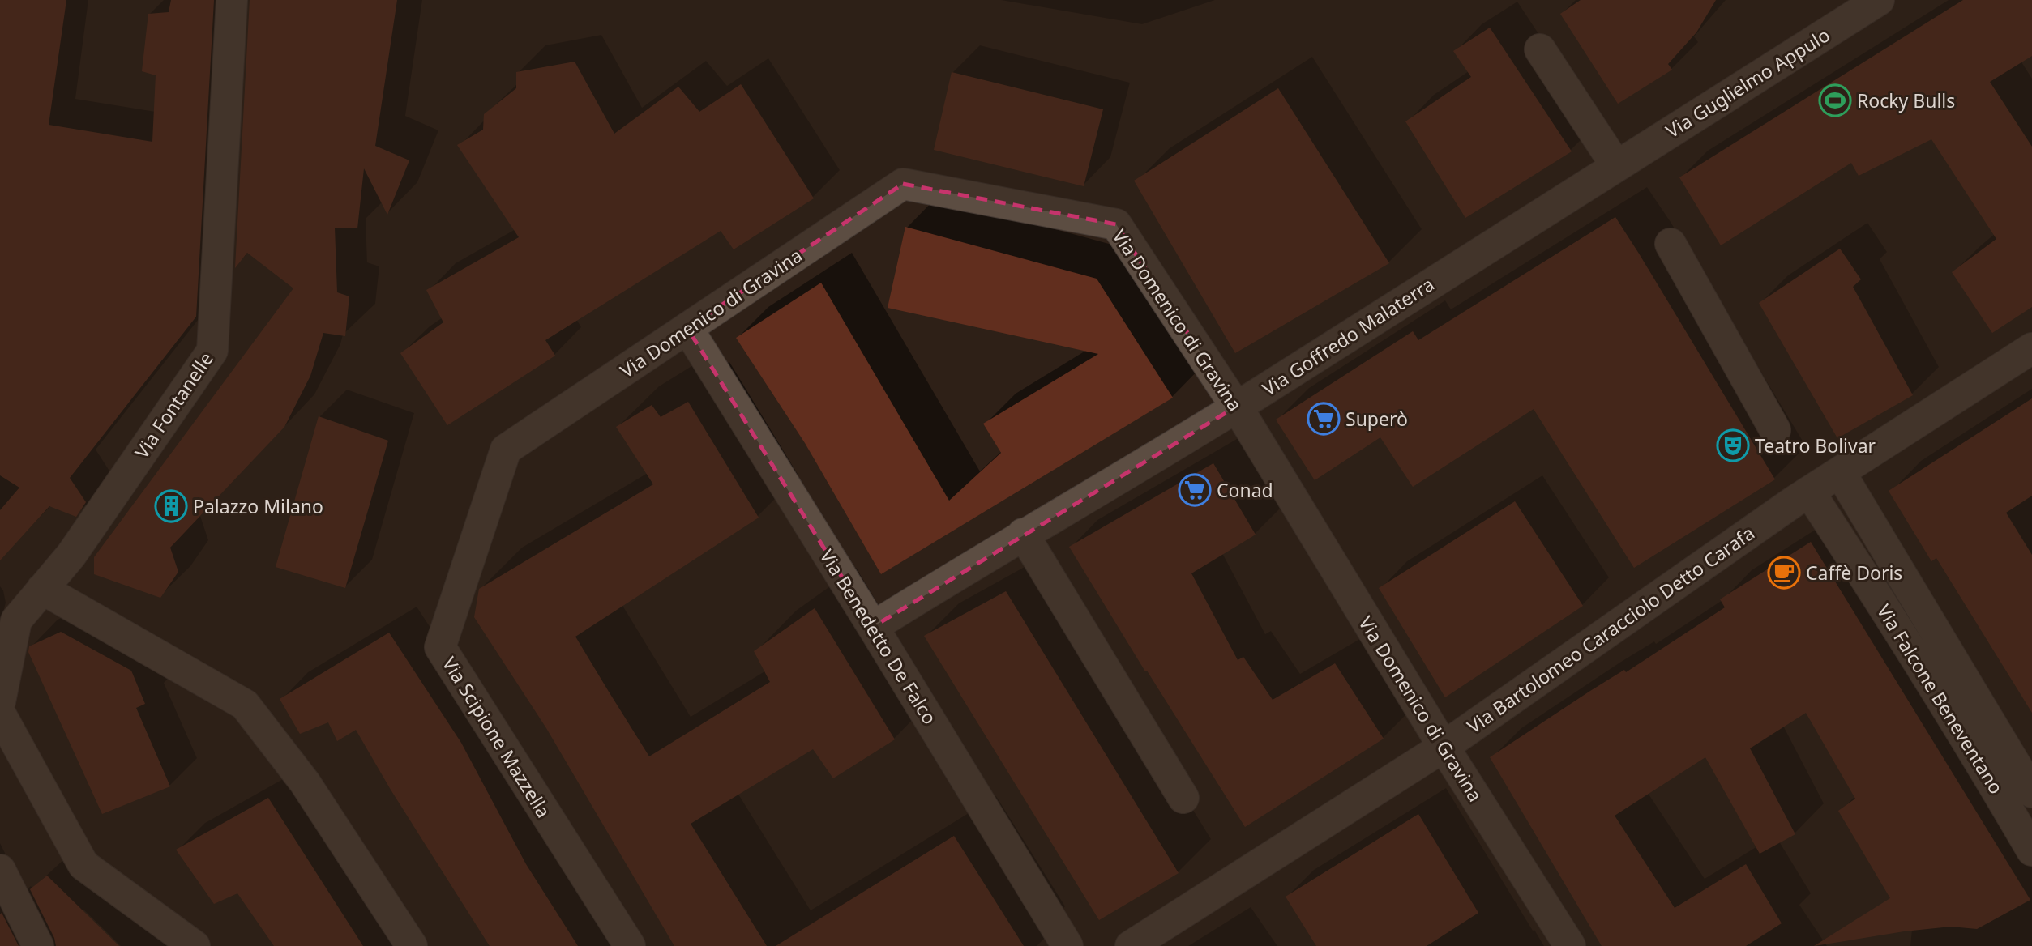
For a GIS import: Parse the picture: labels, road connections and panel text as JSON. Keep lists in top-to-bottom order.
{
  "streets": {
    "street": [
      "Via Guglielmo Appulo",
      "Via Domenico di Gravina",
      "Via Goffredo Malaterra",
      "Via Fontanelle",
      "Via Bartolomeo Caracciolo Detto Carafa",
      "Via Benedetto De Falco",
      "Via Falcone Beneventano",
      "Via Scipione Mazzella"
    ]
  },
  "crossings": [
    ["Via Guglielmo Appulo", "Via Goffredo Malaterra"],
    ["Via Domenico di Gravina", "Via Goffredo Malaterra"],
    ["Via Domenico di Gravina", "Via Bartolomeo Caracciolo Detto Carafa"],
    ["Via Domenico di Gravina", "Via Benedetto De Falco"],
    ["Via Domenico di Gravina", "Via Scipione Mazzella"],
    ["Via Goffredo Malaterra", "Via Benedetto De Falco"],
    ["Via Bartolomeo Caracciolo Detto Carafa", "Via Falcone Beneventano"]
  ],
  "places": {
    "sports": ["Rocky Bulls"],
    "supermarket": ["Superò", "Conad"],
    "theatre": ["Teatro Bolivar"],
    "building": ["Palazzo Milano"],
    "cafe": ["Caffè Doris"]
  }
}
